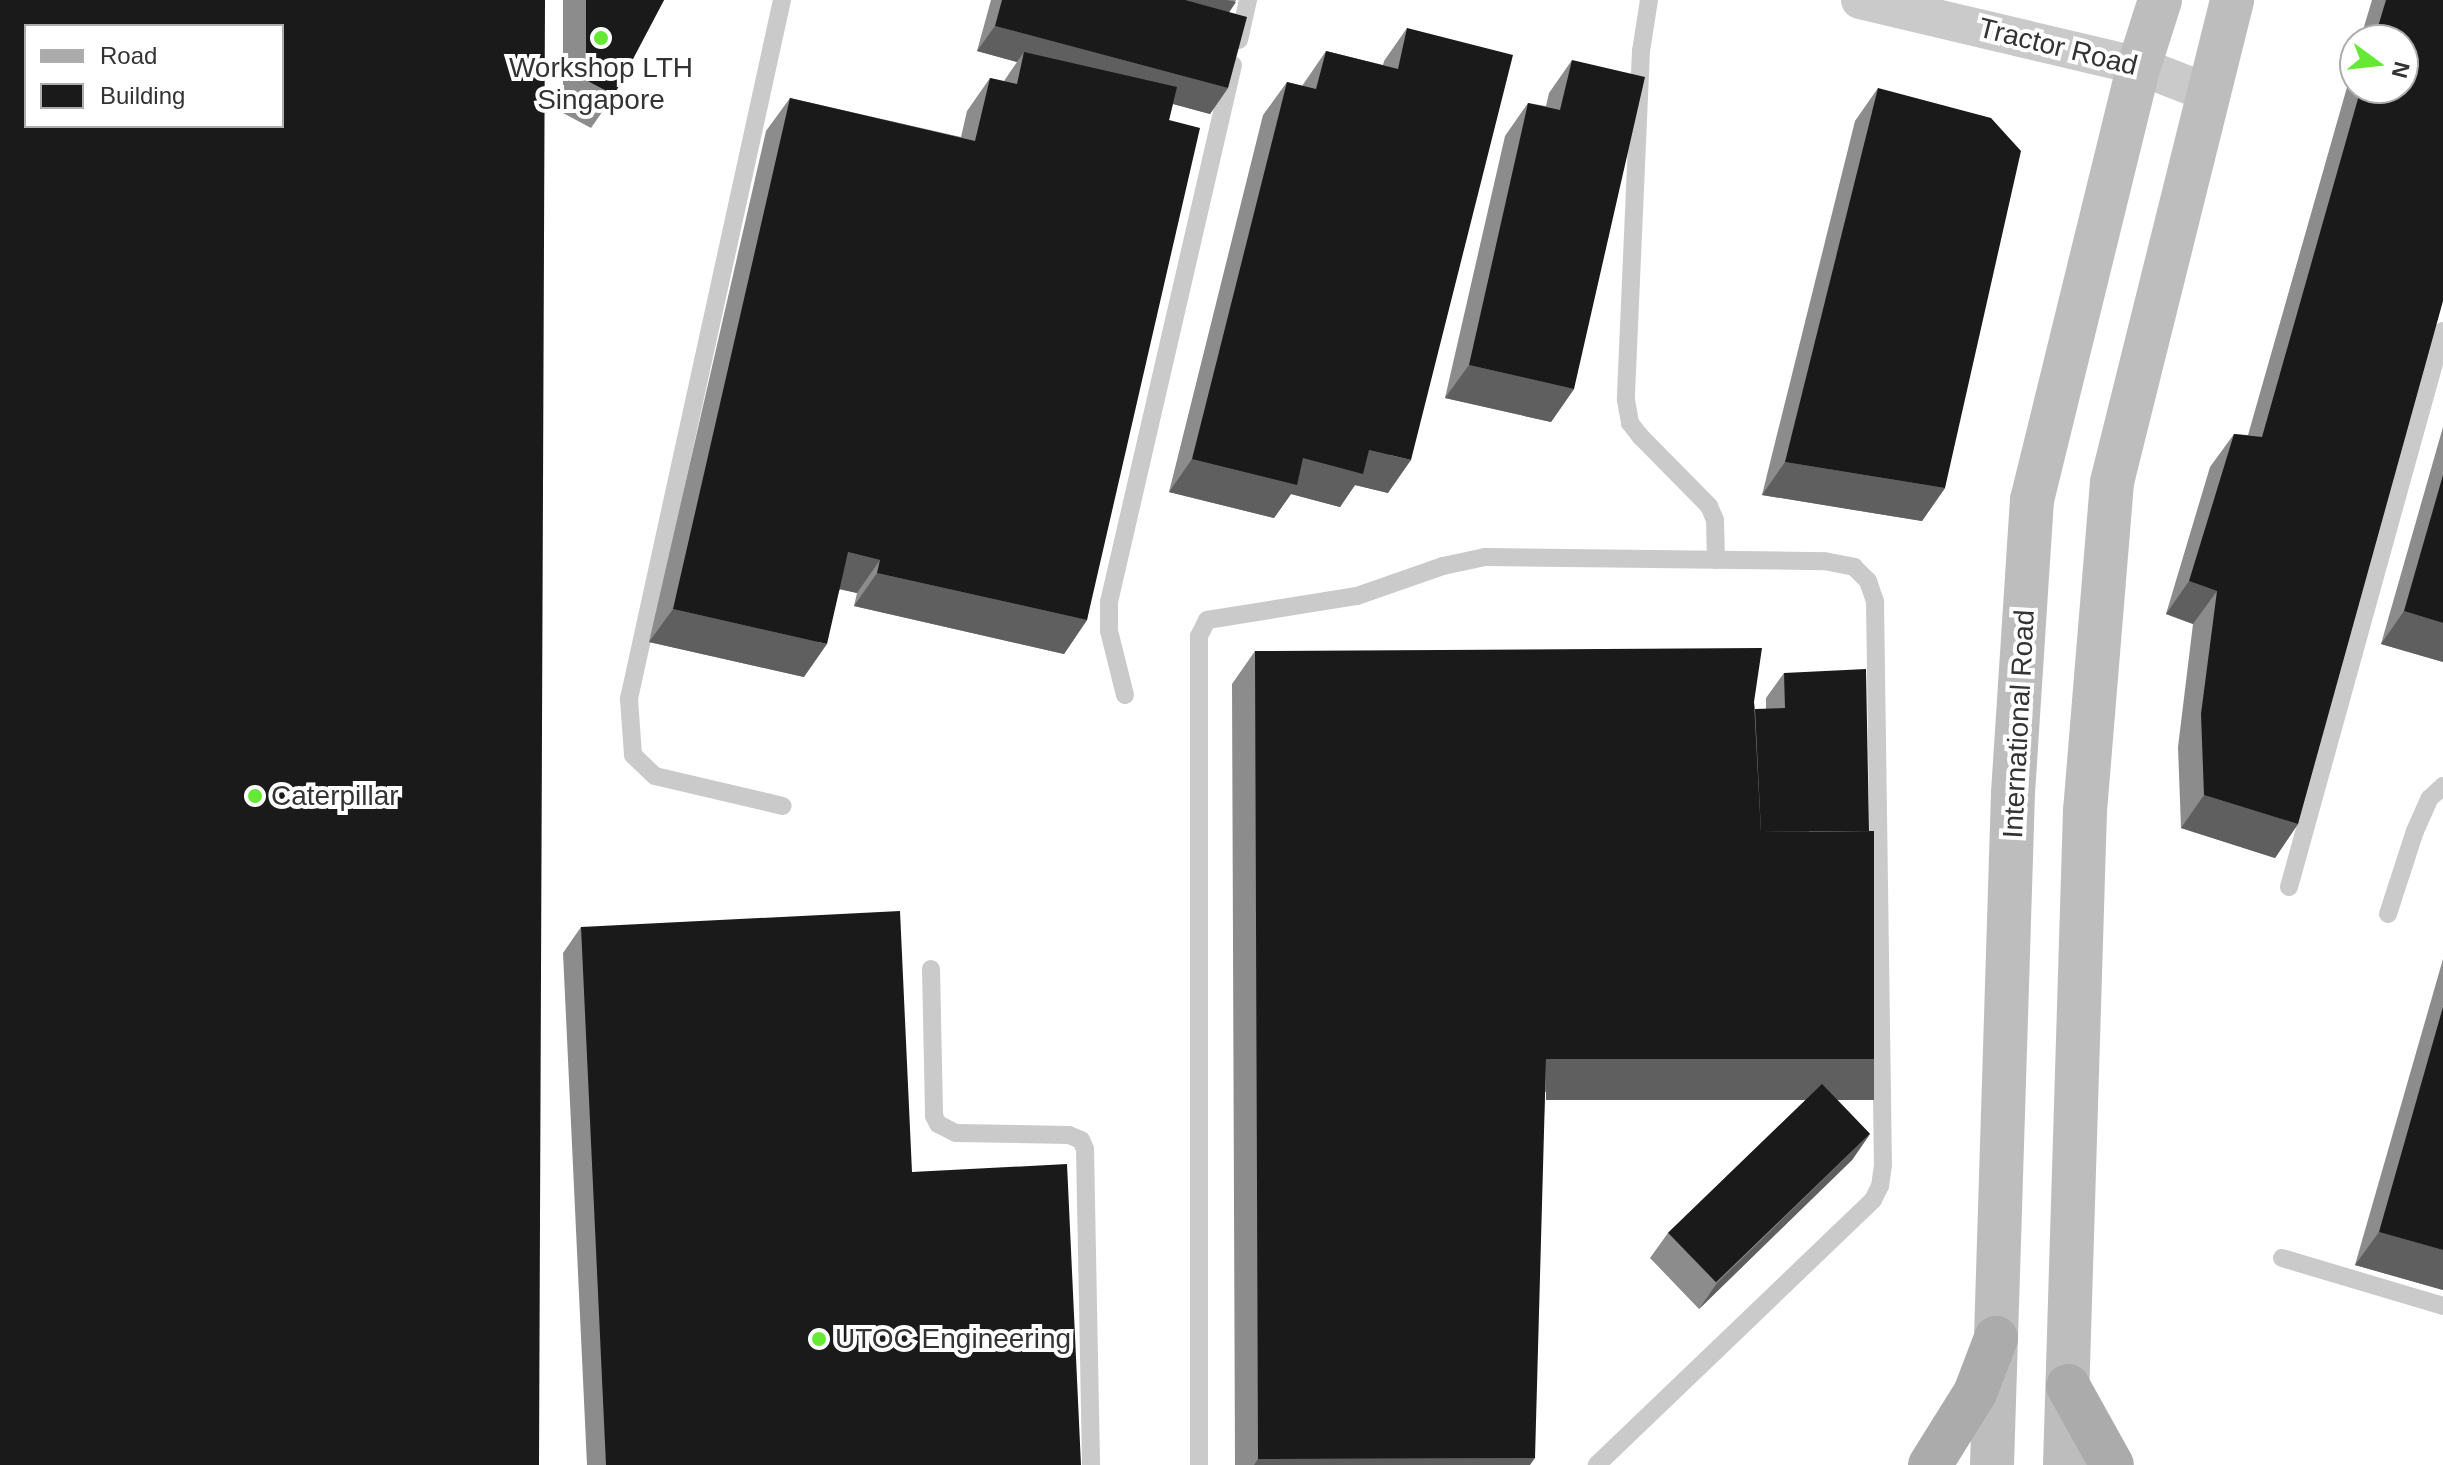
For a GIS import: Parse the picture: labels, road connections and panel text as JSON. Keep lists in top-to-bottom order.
{
  "streets": {
    "main road": ["International Road"],
    "street": ["Tractor Road"]
  },
  "crossings": [
    ["Tractor Road", "International Road"]
  ],
  "places": ["Workshop LTH Singapore", "Caterpillar", "UTOC Engineering"],
  "legend": ["Road", "Building"],
  "north": "right"
}
